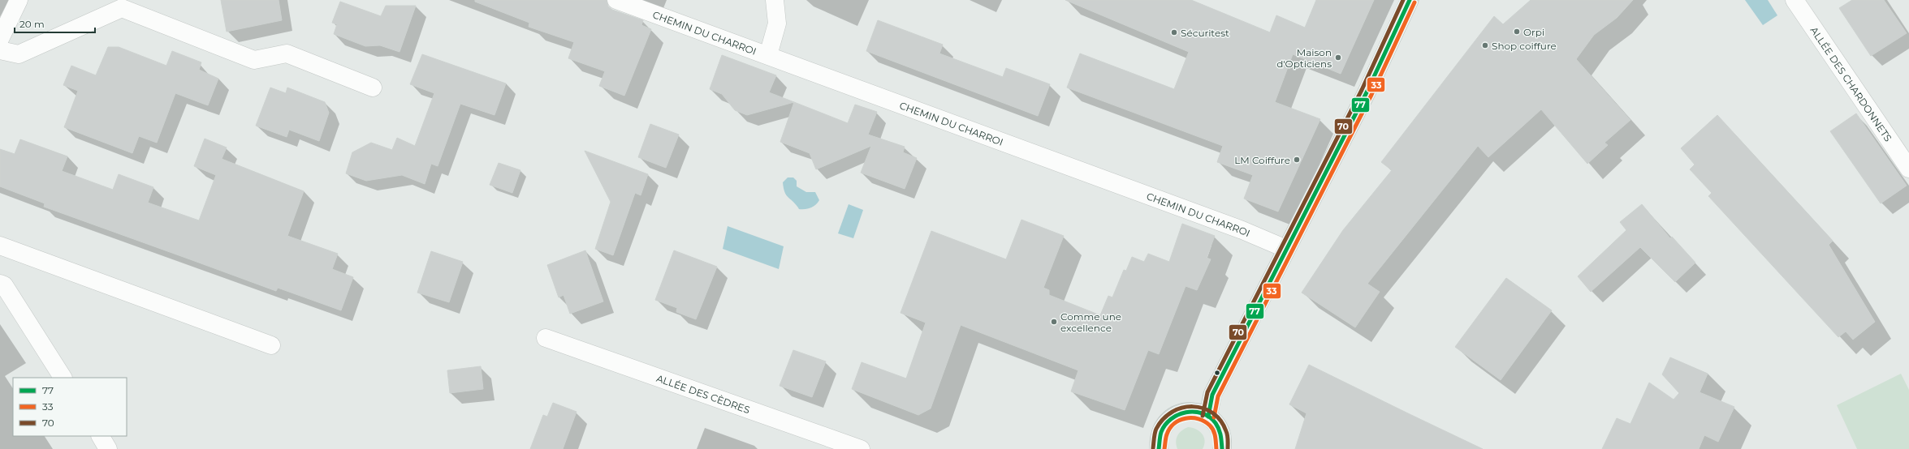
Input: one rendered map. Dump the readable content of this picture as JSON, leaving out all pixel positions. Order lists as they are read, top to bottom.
{
  "streets": {
    "street": ["CHEMIN DU CHARROI", "ALLÉE DES CHARDONNETS", "ALLÉE DES CÈDRES"]
  },
  "places": [
    "Orpi",
    "Sécuritest",
    "Shop coiffure",
    "Maison d'Opticiens",
    "LM Coiffure",
    "Comme une excellence"
  ],
  "lines": ["transit line 77", "transit line 70", "transit line 33"],
  "legend": ["77", "33", "70"],
  "scale_bar": "20 m"
}
